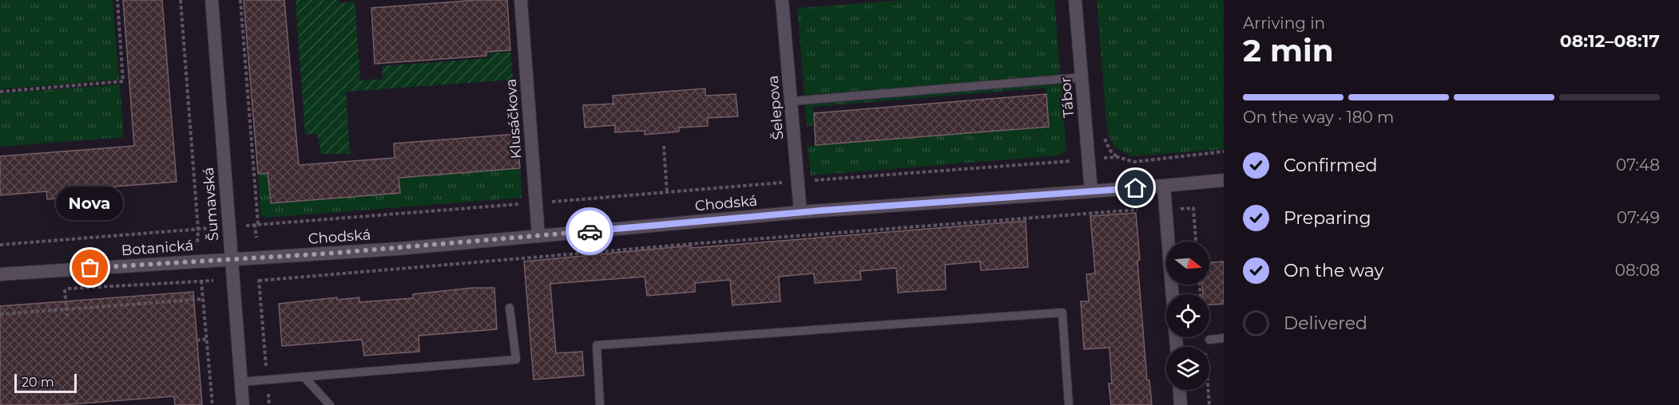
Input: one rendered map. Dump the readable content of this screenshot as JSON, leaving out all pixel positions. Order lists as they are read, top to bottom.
{
  "streets": {
    "street": [
      "Tábor",
      "Šelepova",
      "Klusáčkova",
      "Chodská",
      "Šumavská",
      "Botanická"
    ]
  },
  "crossings": [
    ["Tábor", "Chodská"],
    ["Šelepova", "Chodská"],
    ["Klusáčkova", "Chodská"],
    ["Chodská", "Šumavská"],
    ["Chodská", "Botanická"],
    ["Šumavská", "Botanická"]
  ],
  "places": ["Nova"],
  "scale_bar": "20 m",
  "north": "right",
  "page": {
    "heading": ["2 min", "Arriving in", "08:12–08:17"],
    "bar": "On the way · 180 m",
    "list": [
      ["Confirmed", "07:48"],
      ["Preparing", "07:49"],
      ["On the way", "08:08"],
      "Delivered"
    ],
    "bubble": "Nova",
    "scale": "20 m"
  }
}
